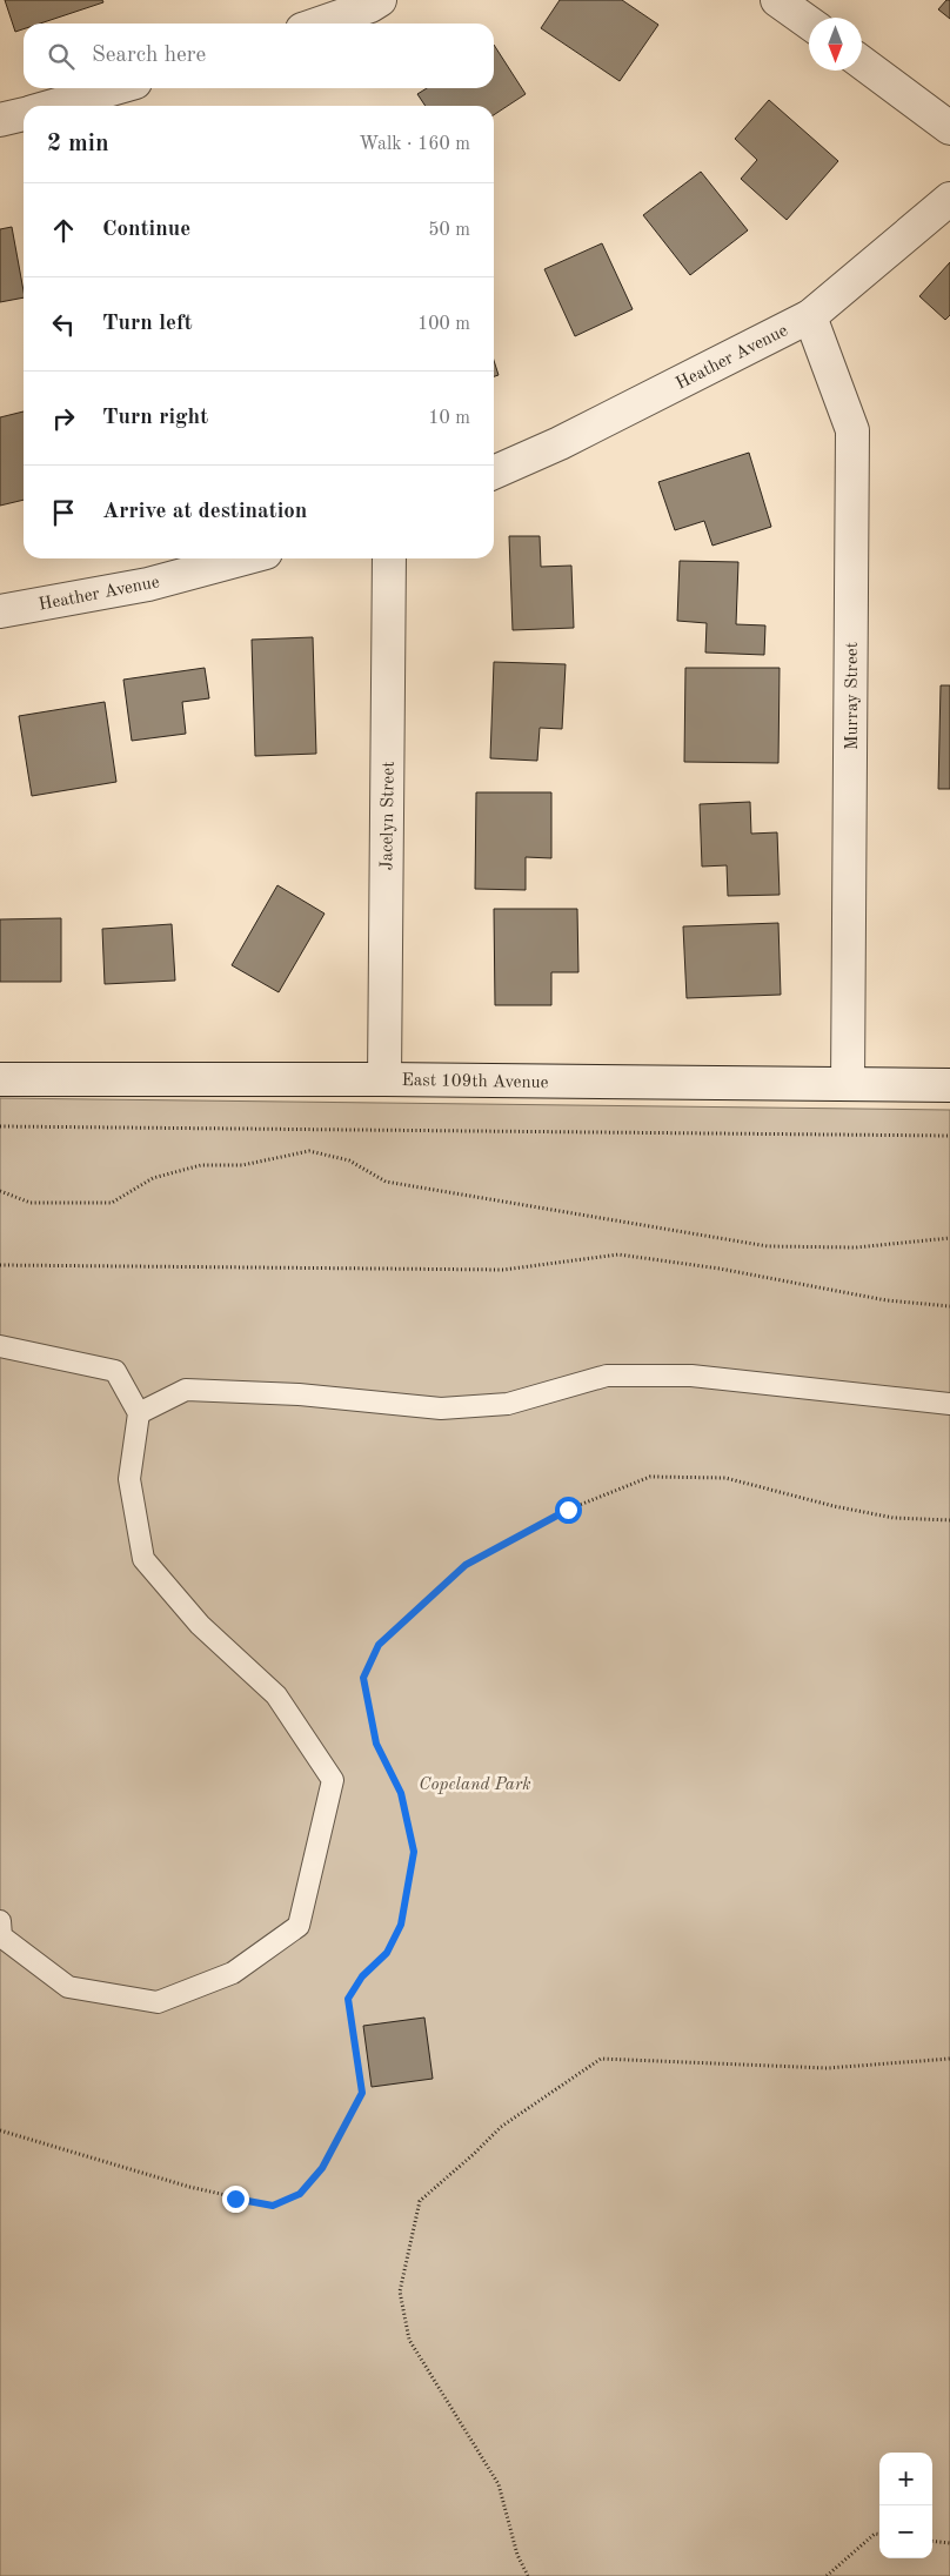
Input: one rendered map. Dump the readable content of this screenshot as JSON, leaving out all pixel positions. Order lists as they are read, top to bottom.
{
  "streets": {
    "street": [
      "Heather Avenue",
      "Murray Street",
      "Jacelyn Street",
      "East 109th Avenue"
    ]
  },
  "crossings": [
    ["Heather Avenue", "Murray Street"],
    ["Murray Street", "East 109th Avenue"],
    ["Jacelyn Street", "East 109th Avenue"]
  ],
  "parks": ["Copeland Park"],
  "north": "bottom",
  "page": {
    "search": "Search here",
    "heading": ["2 min", "Walk · 160 m"],
    "list": [
      ["Continue", "50 m"],
      ["Turn left", "100 m"],
      ["Turn right", "10 m"],
      "Arrive at destination"
    ],
    "map_buttons": ["+", "−"]
  }
}
